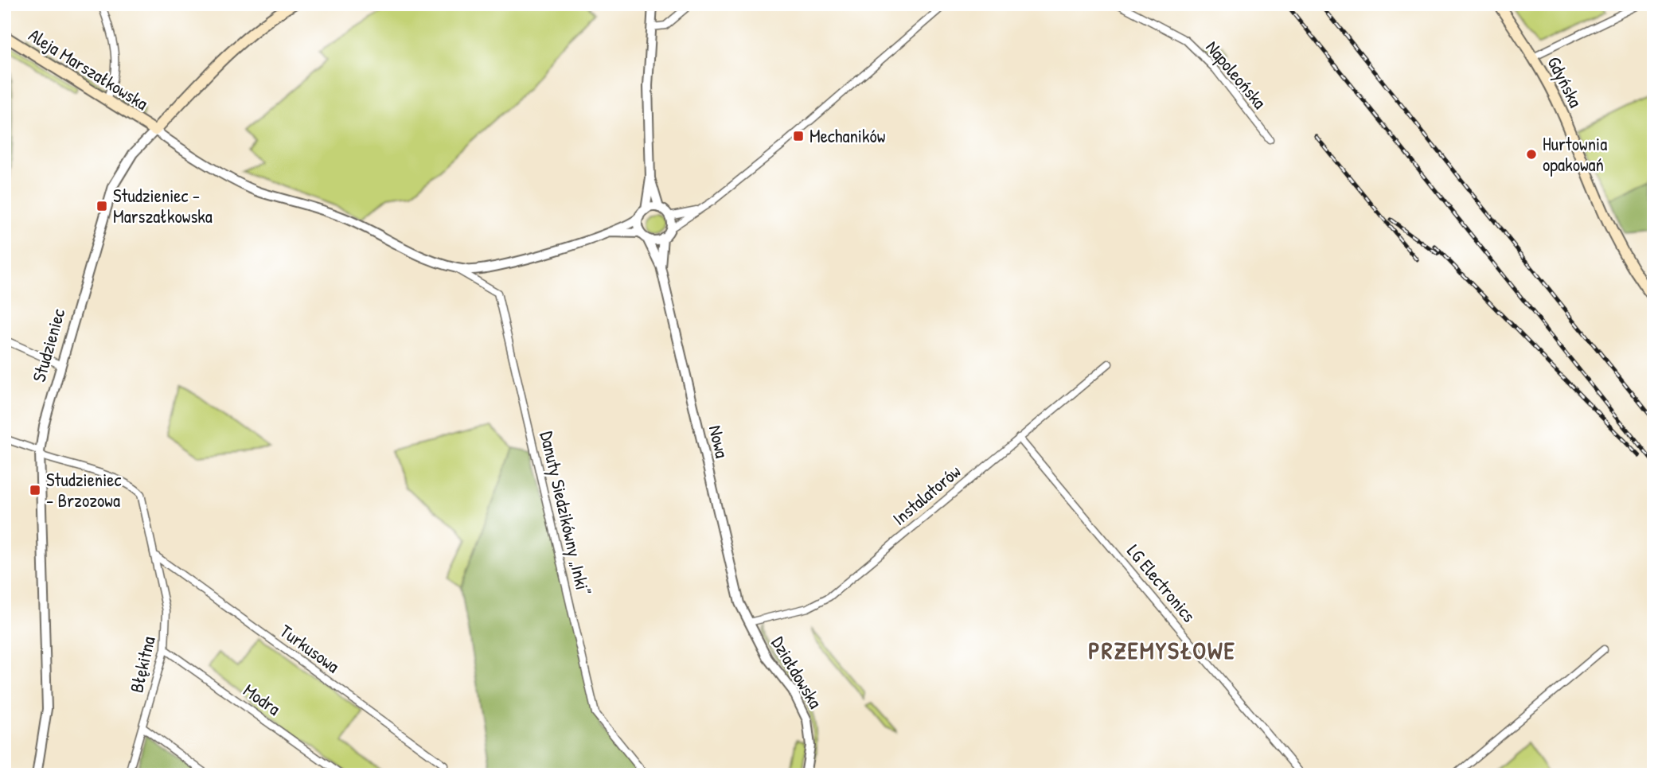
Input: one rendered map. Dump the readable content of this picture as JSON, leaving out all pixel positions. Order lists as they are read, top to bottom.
{
  "streets": {
    "main road": ["Aleja Marszałkowska", "Gdyńska", "Studzieniec"],
    "street": [
      "Napoleońska",
      "Nowa",
      "Instalatorów",
      "Danuty Siedzikówny „Inki”",
      "LG Electronics",
      "Turkusowa",
      "Błękitna",
      "Działdowska",
      "Modra"
    ]
  },
  "crossings": [
    ["Aleja Marszałkowska", "Studzieniec"],
    ["Studzieniec", "Błękitna"],
    ["Nowa", "Instalatorów"],
    ["Nowa", "Działdowska"],
    ["Instalatorów", "LG Electronics"],
    ["Instalatorów", "Działdowska"],
    ["Turkusowa", "Błękitna"],
    ["Błękitna", "Modra"]
  ],
  "districts": ["PRZEMYSŁOWE"],
  "places": {
    "transit": ["Mechaników", "Studzieniec - Marszałkowska", "Studzieniec - Brzozowa"],
    "other": ["Hurtownia opakowań"]
  }
}
